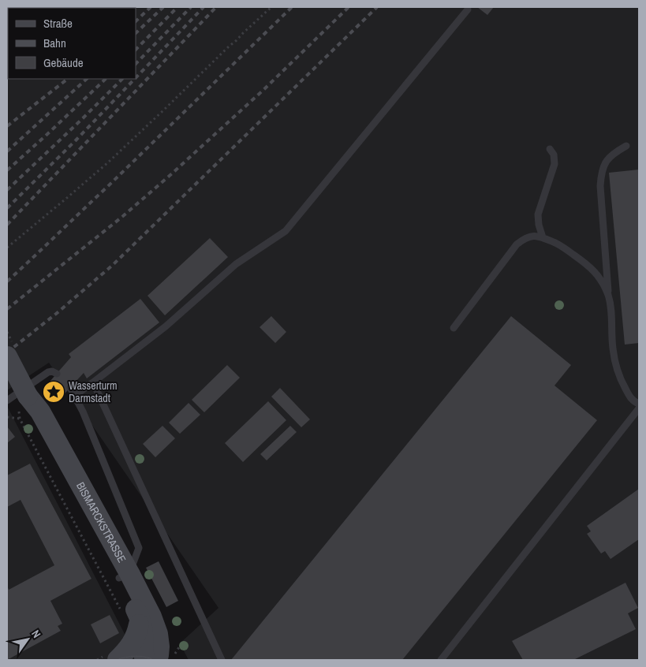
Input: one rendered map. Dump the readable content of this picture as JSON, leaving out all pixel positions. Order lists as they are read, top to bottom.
{
  "streets": {
    "main road": ["BISMARCKSTRASSE"]
  },
  "places": {
    "place": ["Wasserturm Darmstadt"]
  },
  "legend": ["Straße", "Bahn", "Gebäude"],
  "north": "top right"
}
